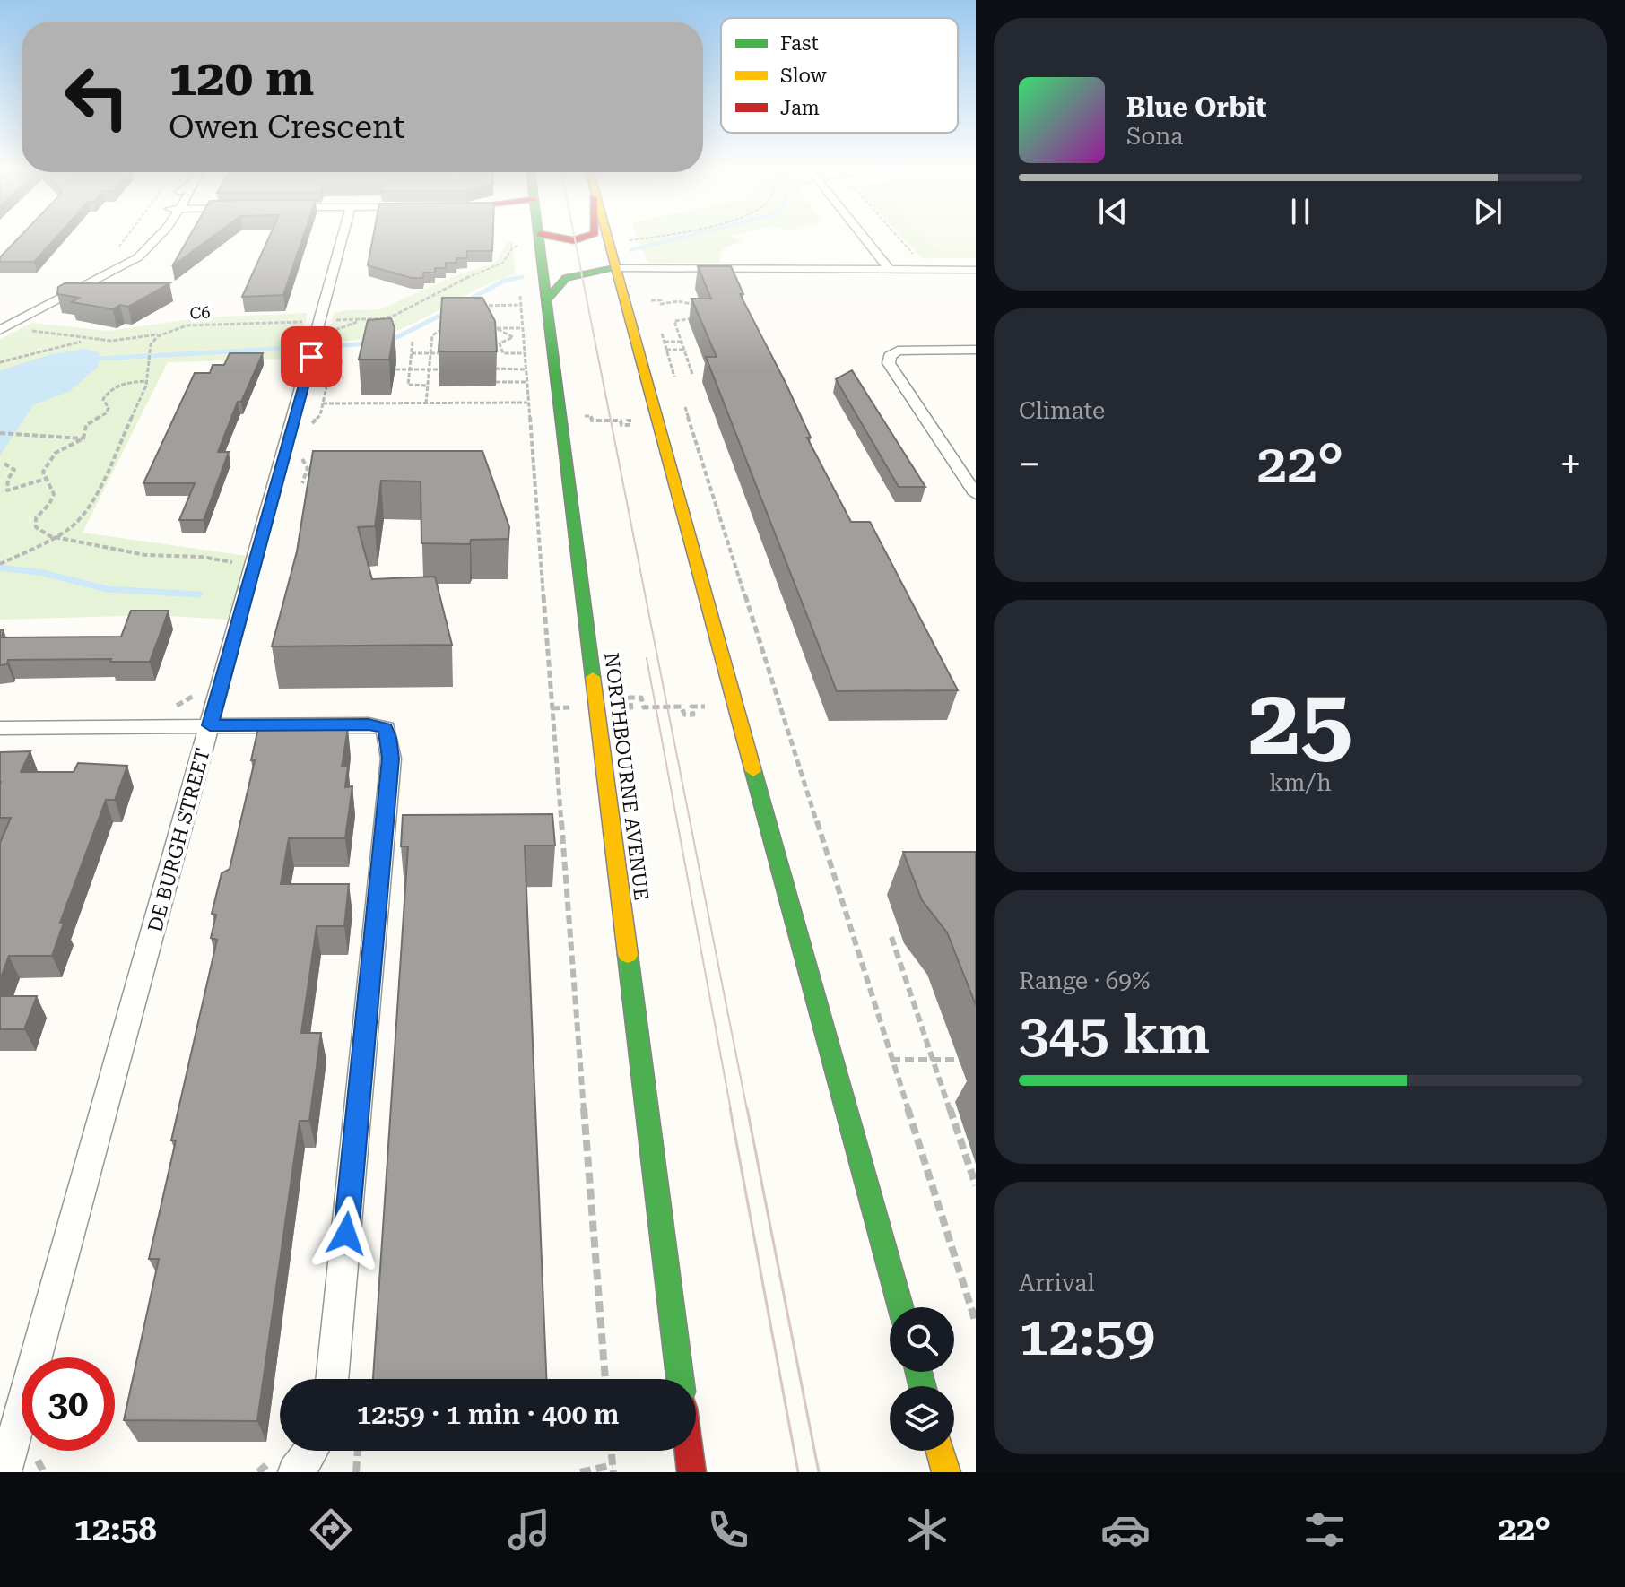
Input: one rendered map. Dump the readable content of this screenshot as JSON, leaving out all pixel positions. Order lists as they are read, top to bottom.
{
  "streets": {
    "highway": ["NORTHBOURNE AVENUE"],
    "street": ["DE BURGH STREET"],
    "path": ["C6"]
  },
  "crossings": [
    ["C6", "DE BURGH STREET"]
  ],
  "legend": ["Fast", "Slow", "Jam"],
  "page": {
    "turn": ["120 m", "Owen Crescent"],
    "song": ["Blue Orbit", "Sona"],
    "tile": [
      "Climate",
      ["25", "km/h"],
      ["Range · 69%", "345 km"],
      ["Arrival", "12:59"]
    ],
    "heat": ["−", "22°", "+"],
    "limit": "30",
    "trip": "12:59 · 1 min · 400 m",
    "tabs": ["12:58", "22°"]
  }
}
